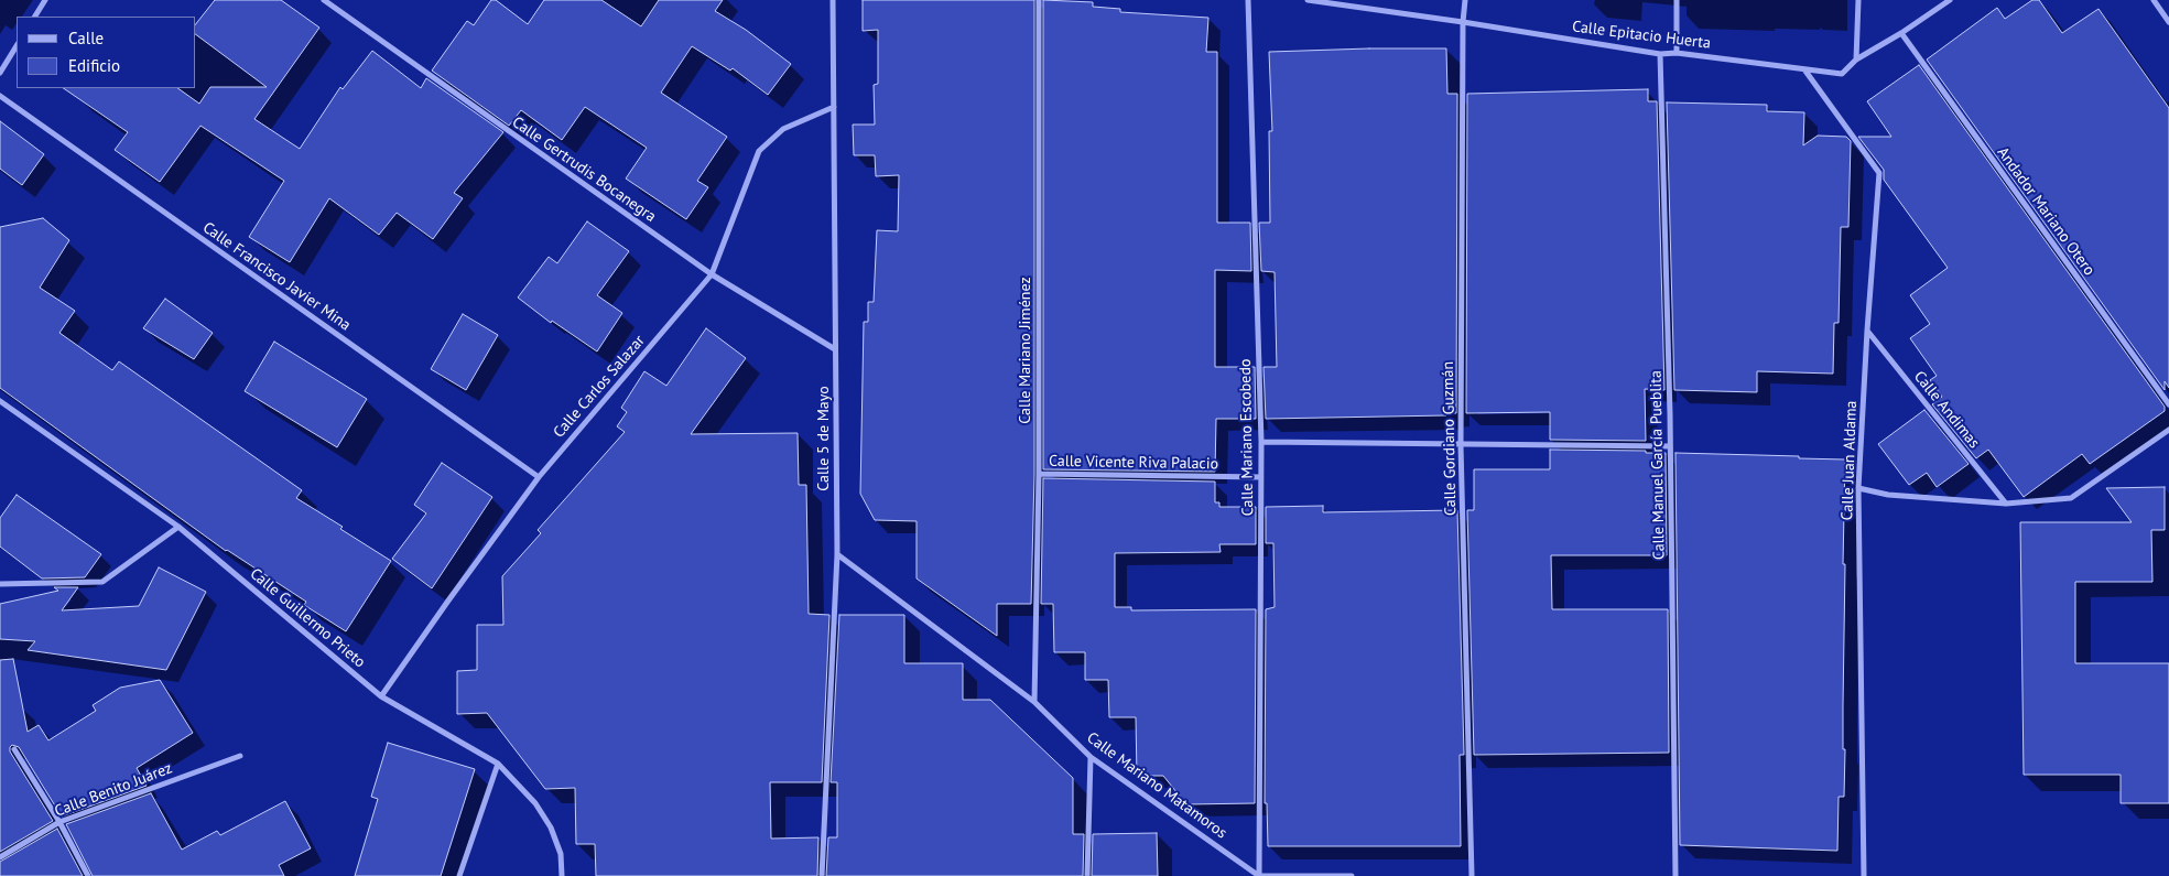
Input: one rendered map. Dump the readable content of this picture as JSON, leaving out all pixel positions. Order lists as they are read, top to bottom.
{
  "streets": {
    "street": [
      "Calle Epitacio Huerta",
      "Calle Gertrudis Bocanegra",
      "Andador Mariano Otero",
      "Calle Francisco Javier Mina",
      "Calle Mariano Jiménez",
      "Calle Carlos Salazar",
      "Calle Andimas",
      "Calle Mariano Escobedo",
      "Calle 5 de Mayo",
      "Calle Gordiano Guzmán",
      "Calle Juan Aldama",
      "Calle Vicente Riva Palacio",
      "Calle Manuel García Pueblita",
      "Calle Guillermo Prieto",
      "Calle Mariano Matamoros",
      "Calle Benito Juárez"
    ]
  },
  "crossings": [
    ["Calle Epitacio Huerta", "Andador Mariano Otero"],
    ["Calle Epitacio Huerta", "Calle Gordiano Guzmán"],
    ["Calle Epitacio Huerta", "Calle Juan Aldama"],
    ["Calle Epitacio Huerta", "Calle Manuel García Pueblita"],
    ["Calle Gertrudis Bocanegra", "Calle Carlos Salazar"],
    ["Calle Gertrudis Bocanegra", "Calle 5 de Mayo"],
    ["Calle Francisco Javier Mina", "Calle Carlos Salazar"],
    ["Calle Mariano Jiménez", "Calle Vicente Riva Palacio"],
    ["Calle Mariano Jiménez", "Calle Mariano Matamoros"],
    ["Calle Carlos Salazar", "Calle 5 de Mayo"],
    ["Calle Carlos Salazar", "Calle Guillermo Prieto"],
    ["Calle Andimas", "Calle Juan Aldama"],
    ["Calle Mariano Escobedo", "Calle Vicente Riva Palacio"],
    ["Calle Mariano Escobedo", "Calle Mariano Matamoros"],
    ["Calle 5 de Mayo", "Calle Mariano Matamoros"]
  ],
  "legend": ["Calle", "Edificio"]
}
